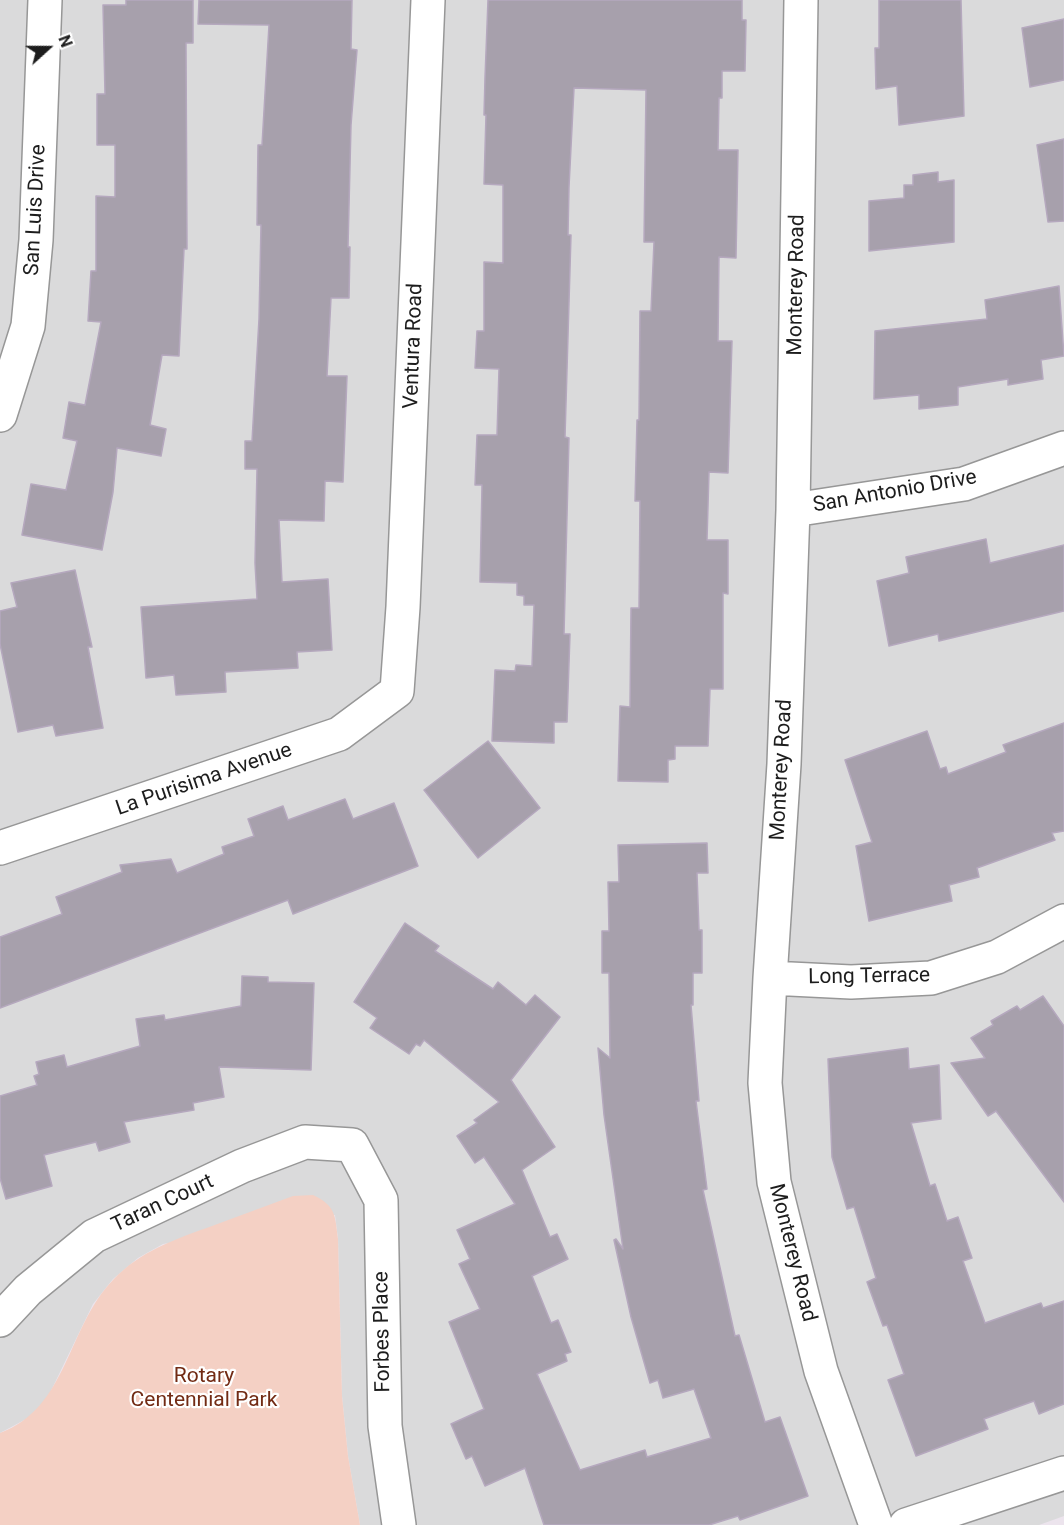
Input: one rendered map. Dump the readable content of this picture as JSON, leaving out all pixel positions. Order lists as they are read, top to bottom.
{
  "streets": {
    "street": [
      "San Luis Drive",
      "Monterey Road",
      "Ventura Road",
      "San Antonio Drive",
      "La Purisima Avenue",
      "Long Terrace",
      "Taran Court",
      "Forbes Place"
    ]
  },
  "crossings": [
    ["Monterey Road", "San Antonio Drive"],
    ["Monterey Road", "Long Terrace"],
    ["Ventura Road", "La Purisima Avenue"],
    ["Taran Court", "Forbes Place"]
  ],
  "parks": ["Rotary Centennial Park"],
  "north": "right"
}
